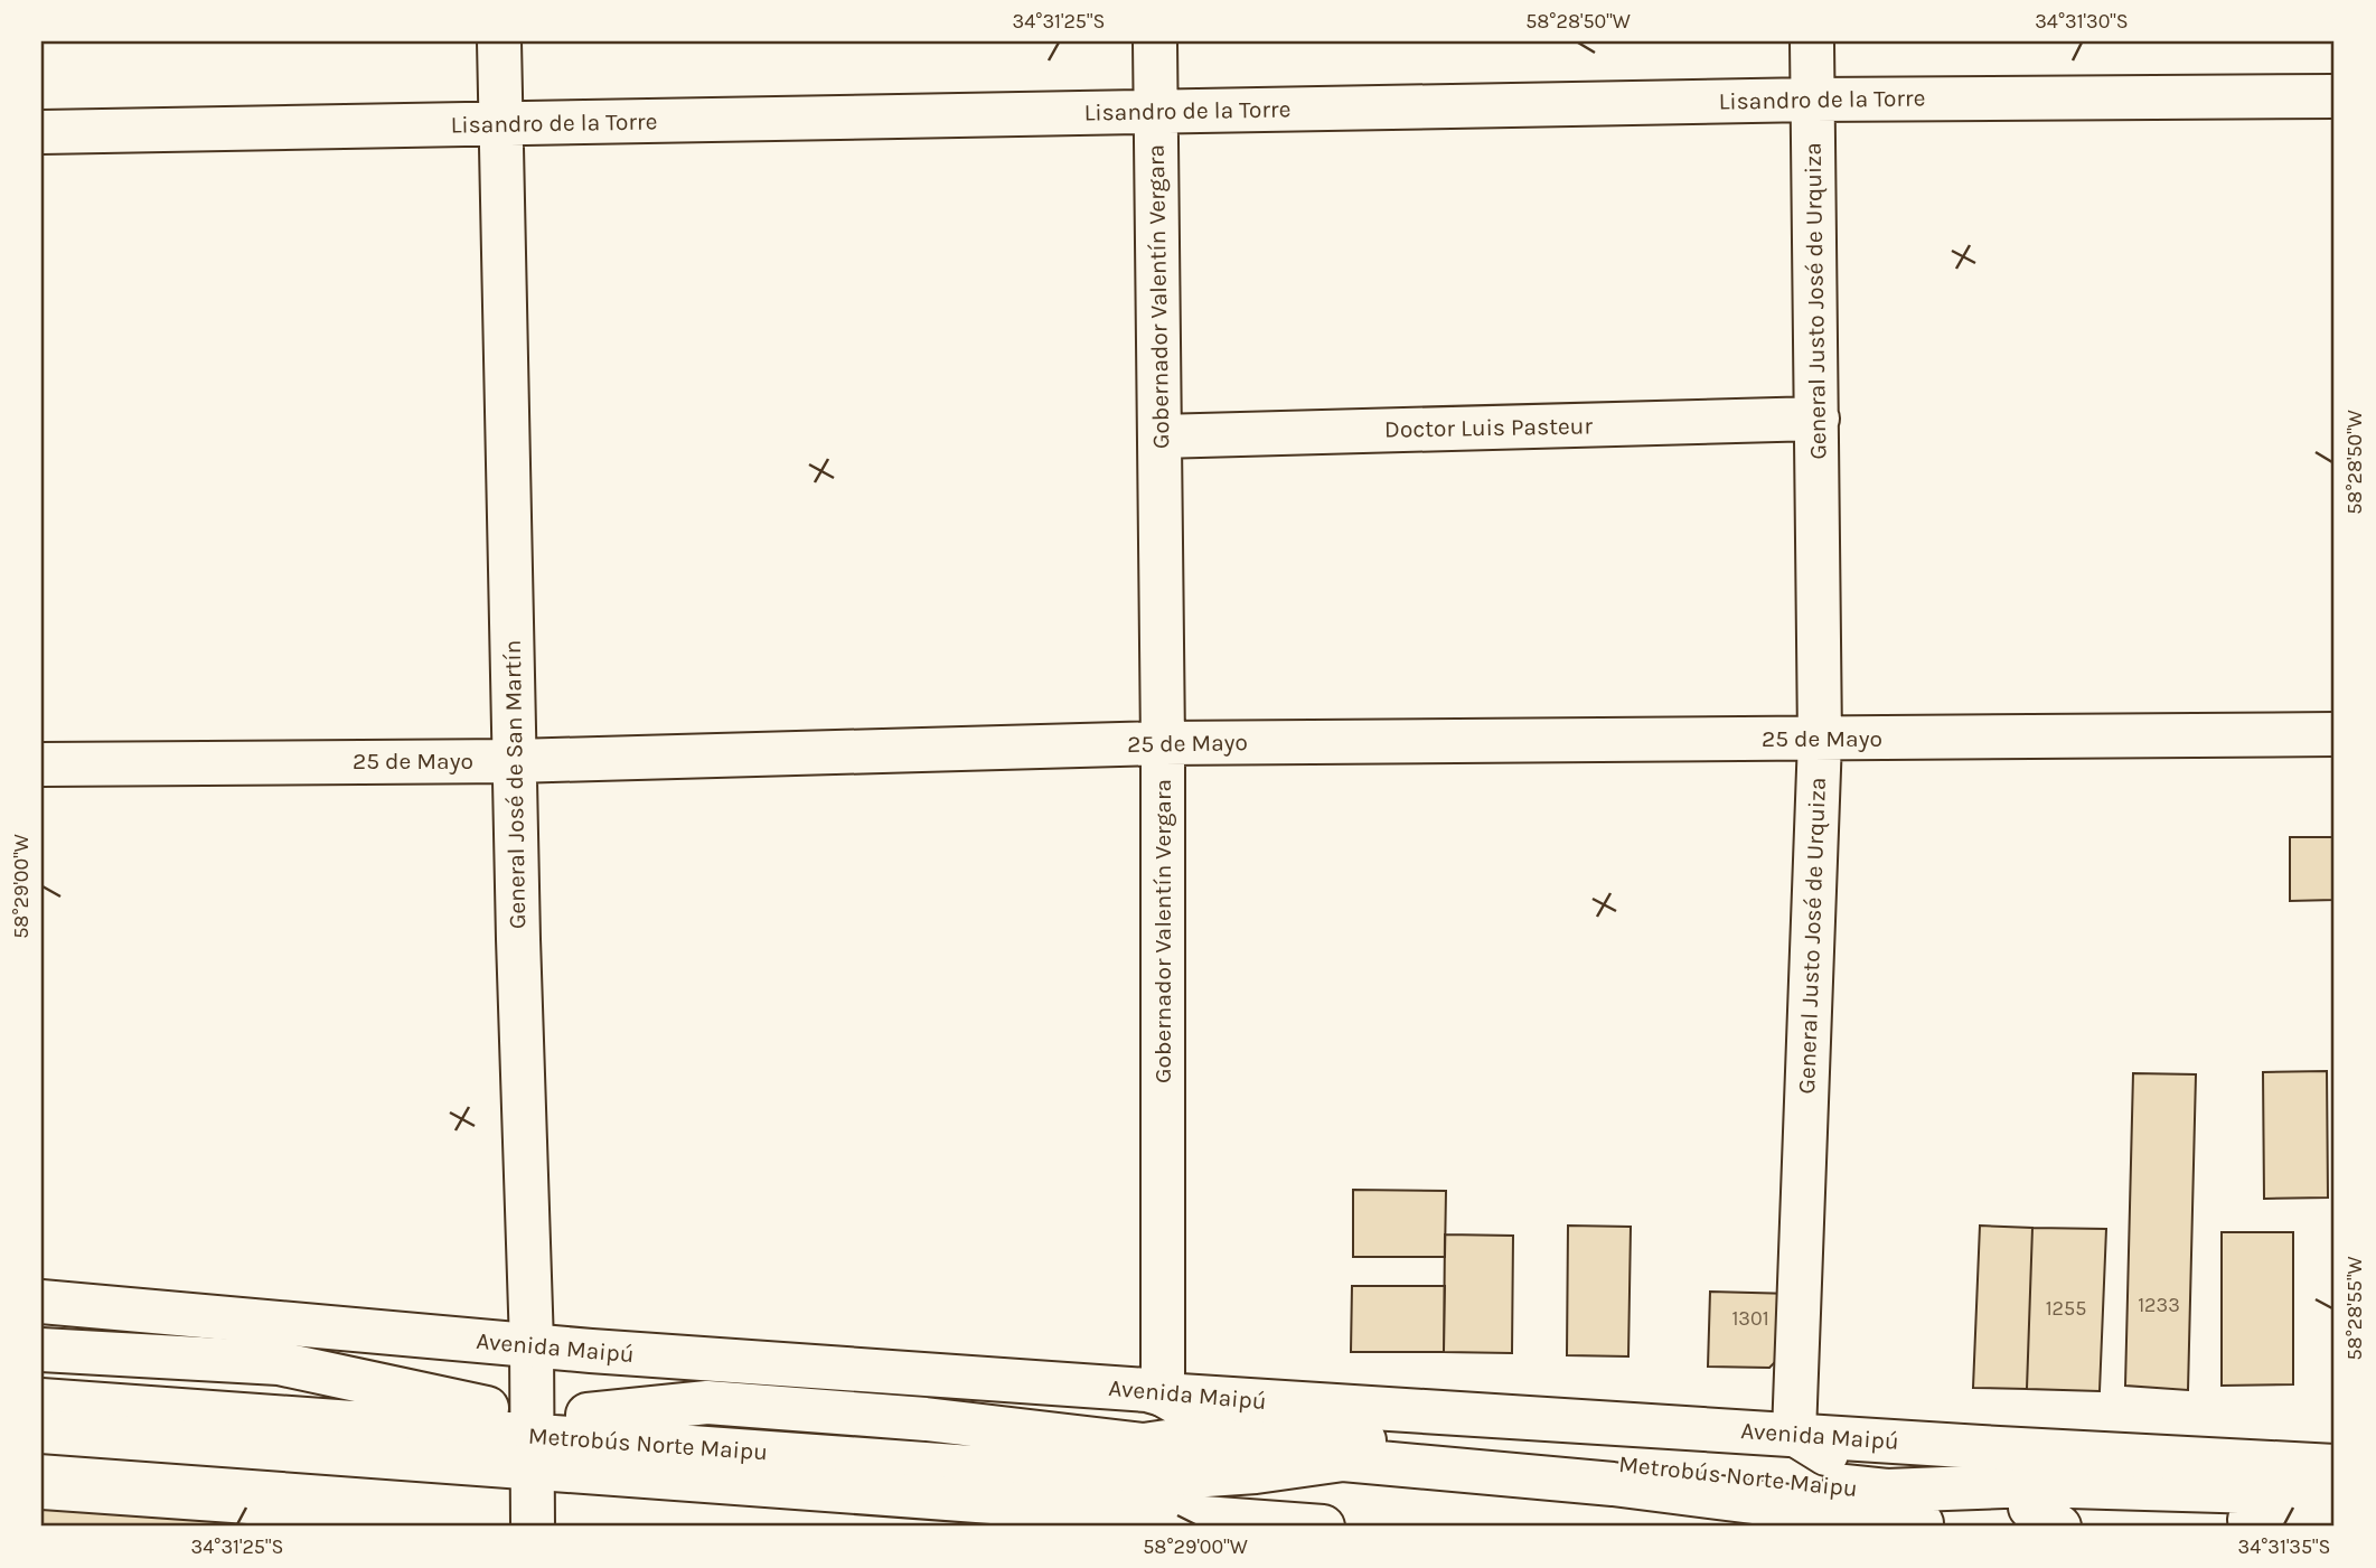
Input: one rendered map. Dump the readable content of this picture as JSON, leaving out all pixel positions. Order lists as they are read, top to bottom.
{
  "streets": {
    "street": [
      "Lisandro de la Torre",
      "Gobernador Valentín Vergara",
      "General Justo José de Urquiza",
      "Doctor Luis Pasteur",
      "25 de Mayo",
      "General José de San Martín",
      "Avenida Maipú",
      "Metrobús Norte Maipu"
    ]
  },
  "crossings": [
    ["Lisandro de la Torre", "Gobernador Valentín Vergara"],
    ["Lisandro de la Torre", "General Justo José de Urquiza"],
    ["Lisandro de la Torre", "General José de San Martín"],
    ["Gobernador Valentín Vergara", "Doctor Luis Pasteur"],
    ["Gobernador Valentín Vergara", "25 de Mayo"],
    ["Gobernador Valentín Vergara", "Avenida Maipú"],
    ["General Justo José de Urquiza", "Doctor Luis Pasteur"],
    ["General Justo José de Urquiza", "25 de Mayo"],
    ["General Justo José de Urquiza", "Avenida Maipú"],
    ["25 de Mayo", "General José de San Martín"],
    ["General José de San Martín", "Avenida Maipú"],
    ["General José de San Martín", "Metrobús Norte Maipu"]
  ],
  "house_numbers": ["1233", "1255", "1301"],
  "coordinates": [
    "34°31'25\"S",
    "58°28'50\"W",
    "34°31'30\"S",
    "58°29'00\"W",
    "58°28'55\"W",
    "34°31'35\"S"
  ]
}
